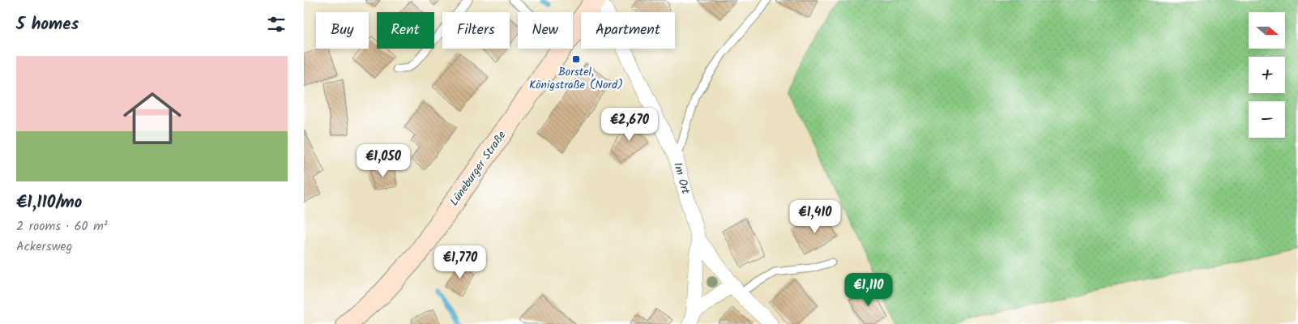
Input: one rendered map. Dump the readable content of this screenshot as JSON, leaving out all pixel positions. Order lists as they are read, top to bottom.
{
  "streets": {
    "main road": ["Lüneburger Straße"],
    "street": ["Im Ort"]
  },
  "crossings": [
    ["Lüneburger Straße", "Im Ort"]
  ],
  "places": {
    "transit": ["Borstel, Königstraße (Nord)"]
  },
  "north": "right",
  "page": {
    "heading": "5 homes",
    "map_buttons": ["+", "−"],
    "chip": [
      "Buy",
      "Rent",
      "Filters",
      "New",
      "Apartment"
    ],
    "list": [
      {
        "name": "€1,110/mo",
        "note": "2 rooms · 60 m² · Ackersweg"
      }
    ],
    "price": [
      "€2,670",
      "€1,050",
      "€1,410",
      "€1,770",
      "€1,110"
    ]
  }
}
